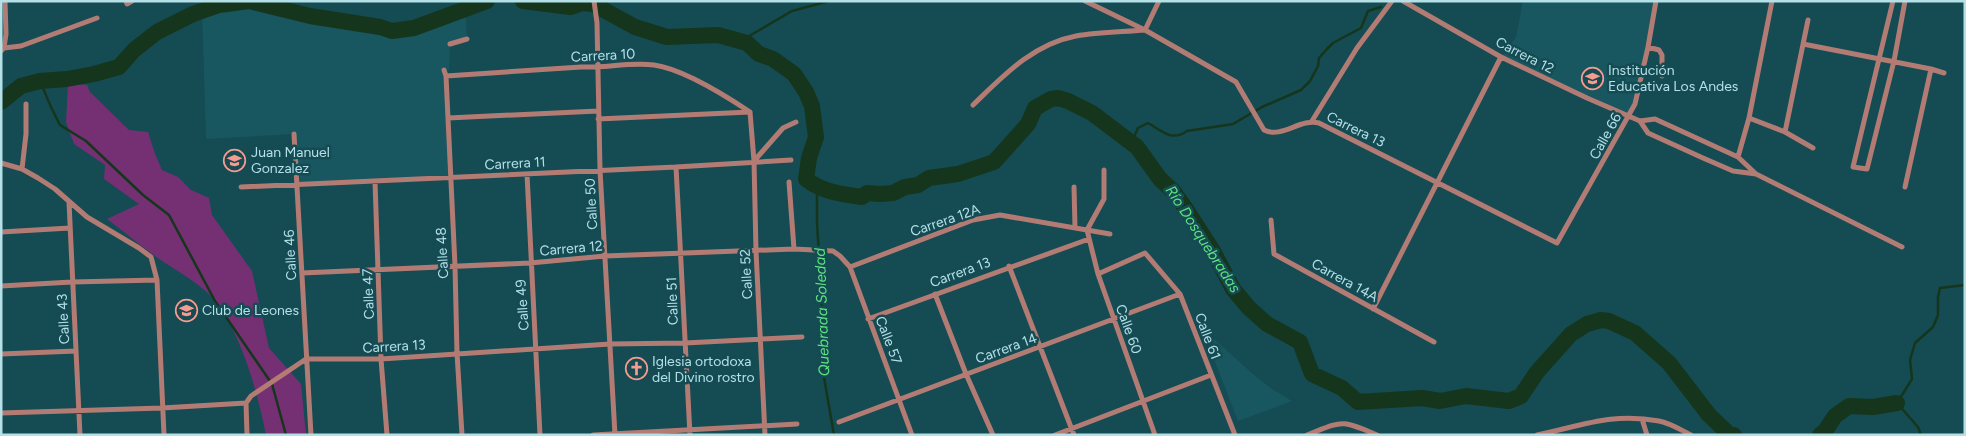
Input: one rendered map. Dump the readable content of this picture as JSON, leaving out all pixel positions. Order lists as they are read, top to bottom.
{
  "streets": {
    "street": [
      "Carrera 10",
      "Carrera 12",
      "Carrera 13",
      "Calle 66",
      "Carrera 11",
      "Calle 50",
      "Carrera 12A",
      "Calle 48",
      "Calle 46",
      "Calle 52",
      "Carrera 14A",
      "Calle 47",
      "Calle 51",
      "Calle 49",
      "Calle 43",
      "Calle 60",
      "Calle 61",
      "Calle 57",
      "Carrera 14"
    ]
  },
  "crossings": [
    ["Carrera 10", "Calle 50"],
    ["Carrera 10", "Calle 48"],
    ["Carrera 10", "Calle 52"],
    ["Carrera 12", "Calle 66"],
    ["Carrera 12", "Calle 50"],
    ["Carrera 12", "Calle 48"],
    ["Carrera 12", "Calle 46"],
    ["Carrera 12", "Calle 52"],
    ["Carrera 12", "Calle 47"],
    ["Carrera 12", "Calle 51"],
    ["Carrera 12", "Calle 49"],
    ["Carrera 12", "Calle 57"],
    ["Carrera 13", "Calle 66"],
    ["Carrera 13", "Calle 50"],
    ["Carrera 13", "Calle 48"],
    ["Carrera 13", "Calle 46"],
    ["Carrera 13", "Calle 52"],
    ["Carrera 13", "Calle 47"],
    ["Carrera 13", "Calle 51"],
    ["Carrera 13", "Calle 49"],
    ["Carrera 13", "Calle 60"],
    ["Carrera 13", "Calle 57"],
    ["Carrera 11", "Calle 50"],
    ["Carrera 11", "Calle 48"],
    ["Carrera 11", "Calle 46"],
    ["Carrera 11", "Calle 52"],
    ["Carrera 11", "Calle 47"],
    ["Carrera 11", "Calle 51"],
    ["Carrera 11", "Calle 49"],
    ["Carrera 12A", "Calle 60"],
    ["Carrera 12A", "Calle 57"],
    ["Calle 60", "Calle 61"],
    ["Calle 60", "Carrera 14"],
    ["Calle 61", "Carrera 14"],
    ["Calle 57", "Carrera 14"]
  ],
  "water": ["Río Dosquebradas", "Quebrada Soledad"],
  "places": {
    "school or university": ["Institución Educativa Los Andes", "Juan Manuel Gonzalez", "Club de Leones"],
    "church": ["Iglesia ortodoxa del Divino rostro"]
  }
}
